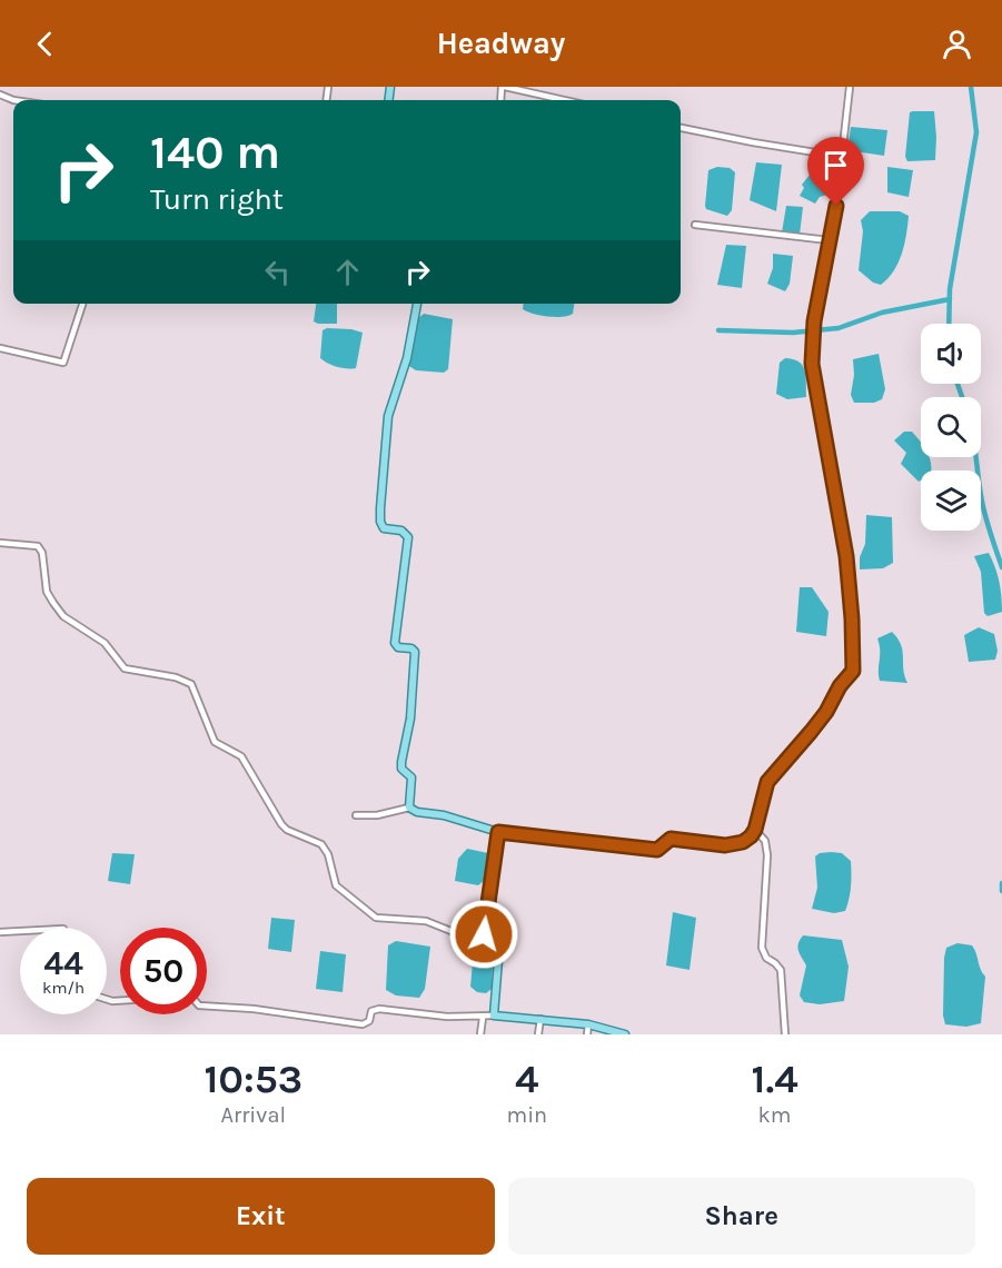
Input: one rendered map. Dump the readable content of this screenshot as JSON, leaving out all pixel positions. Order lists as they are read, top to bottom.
{
  "page": {
    "header": "Headway",
    "turn": ["140 m", "Turn right"],
    "speed": "44 km/h",
    "limit": "50",
    "eta": [
      "10:53",
      "Arrival",
      "4",
      "min",
      "1.4",
      "km"
    ],
    "buttons": ["Exit", "Share"]
  }
}
